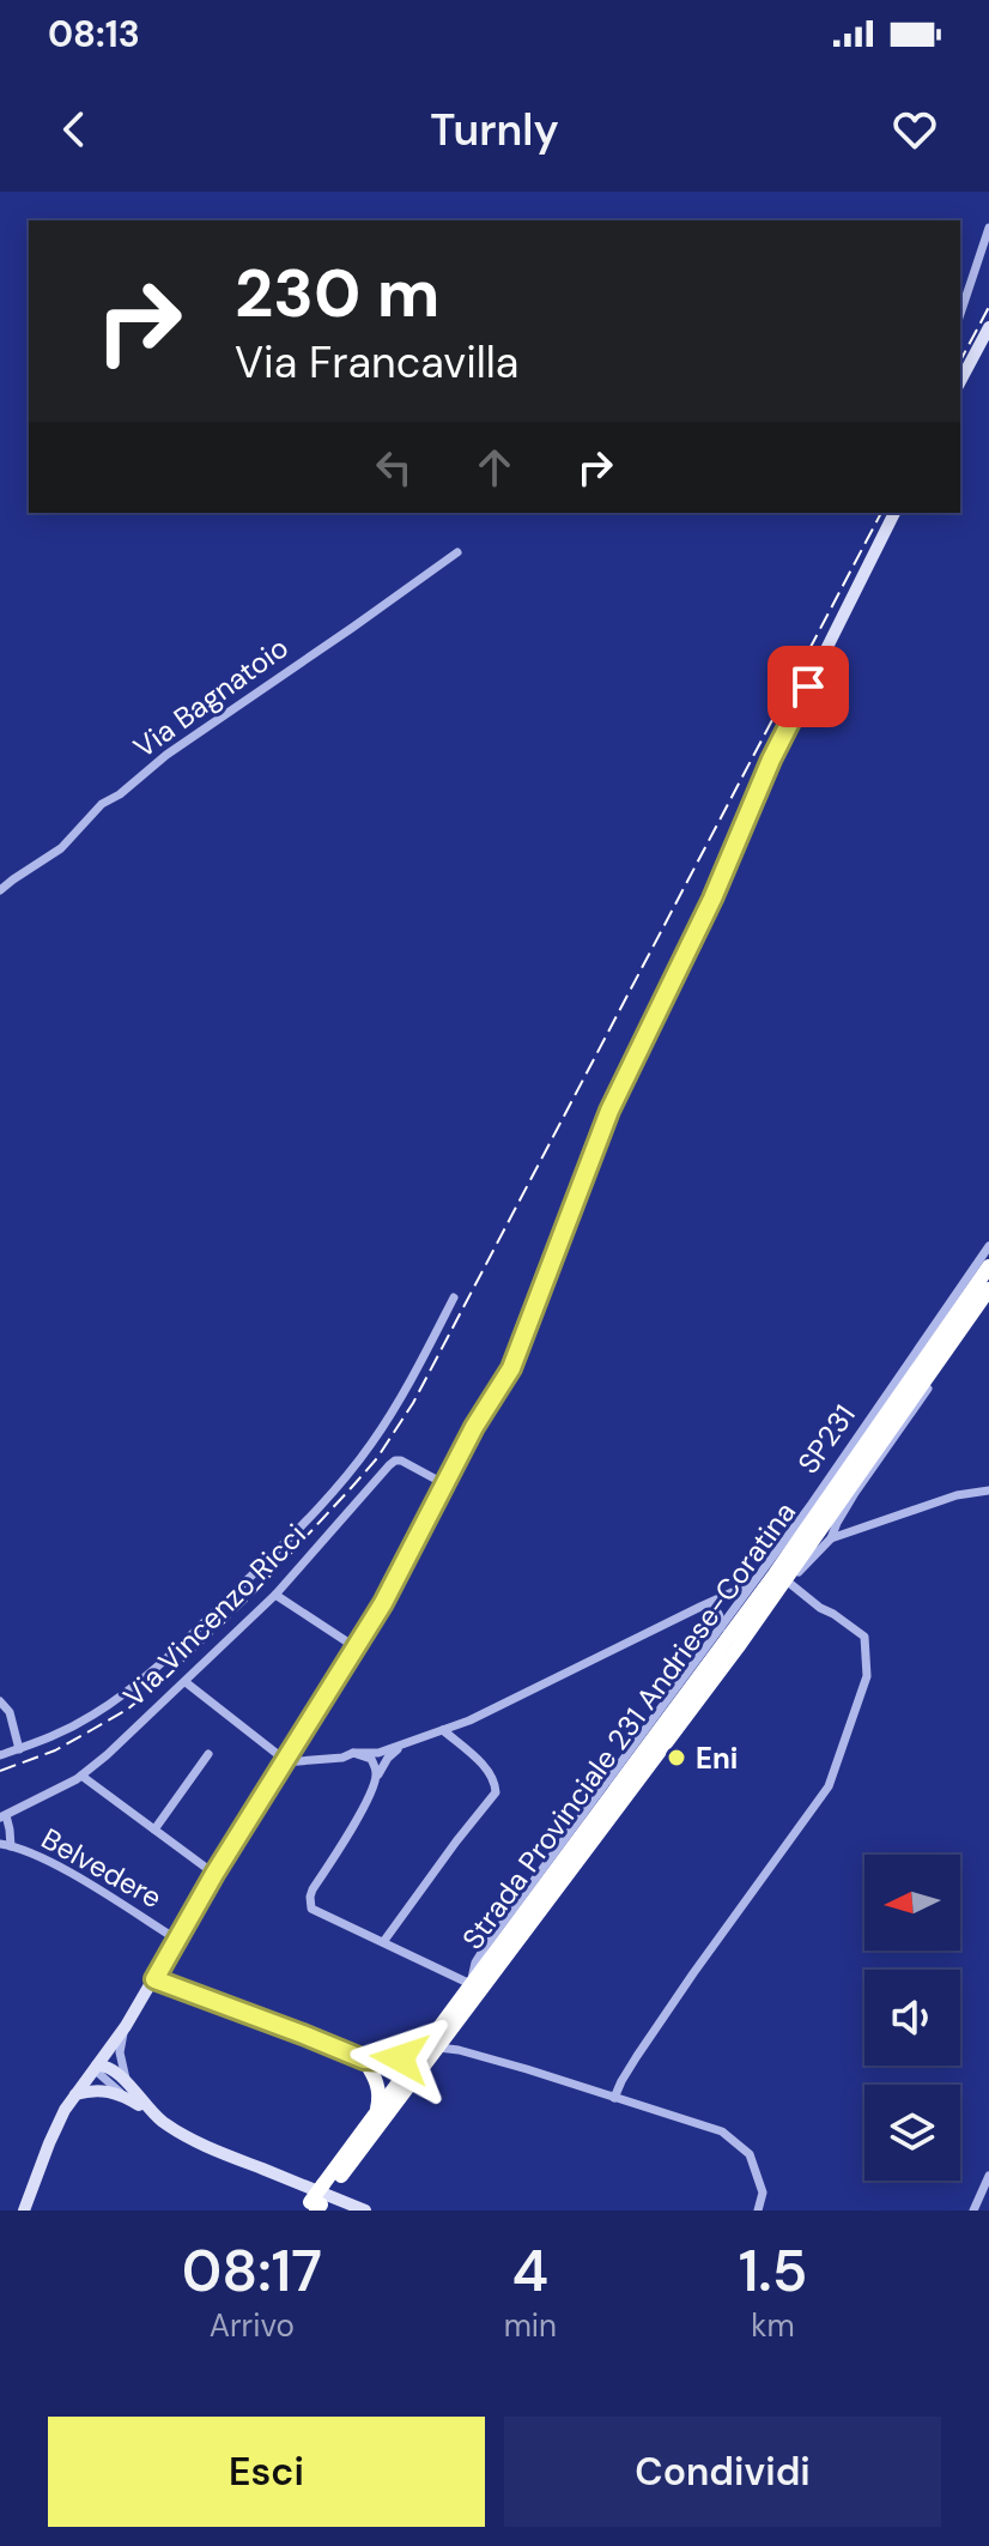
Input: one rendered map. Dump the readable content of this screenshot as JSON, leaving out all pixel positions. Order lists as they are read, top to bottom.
{
  "streets": {
    "highway": ["SP231", "Strada Provinciale 231 Andriese-Coratina"],
    "street": ["Via Bagnatoio", "Via Vincenzo Ricci", "Belvedere"]
  },
  "crossings": [
    ["SP231", "Strada Provinciale 231 Andriese-Coratina"]
  ],
  "places": ["Eni"],
  "north": "left",
  "page": {
    "status": "08:13",
    "header": "Turnly",
    "turn": ["230 m", "Via Francavilla"],
    "eta": [
      "08:17",
      "Arrivo",
      "4",
      "min",
      "1.5",
      "km"
    ],
    "buttons": ["Esci", "Condividi"]
  }
}
